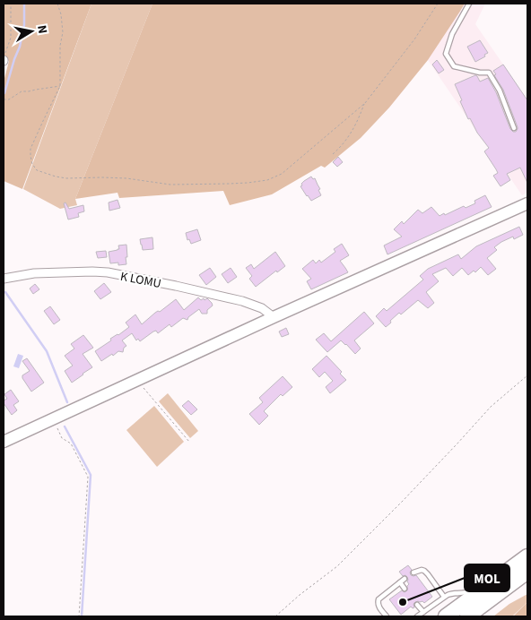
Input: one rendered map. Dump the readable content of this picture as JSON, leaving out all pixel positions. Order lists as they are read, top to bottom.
{
  "streets": {
    "street": ["K LOMU"]
  },
  "places": ["MOL"],
  "north": "right"
}
